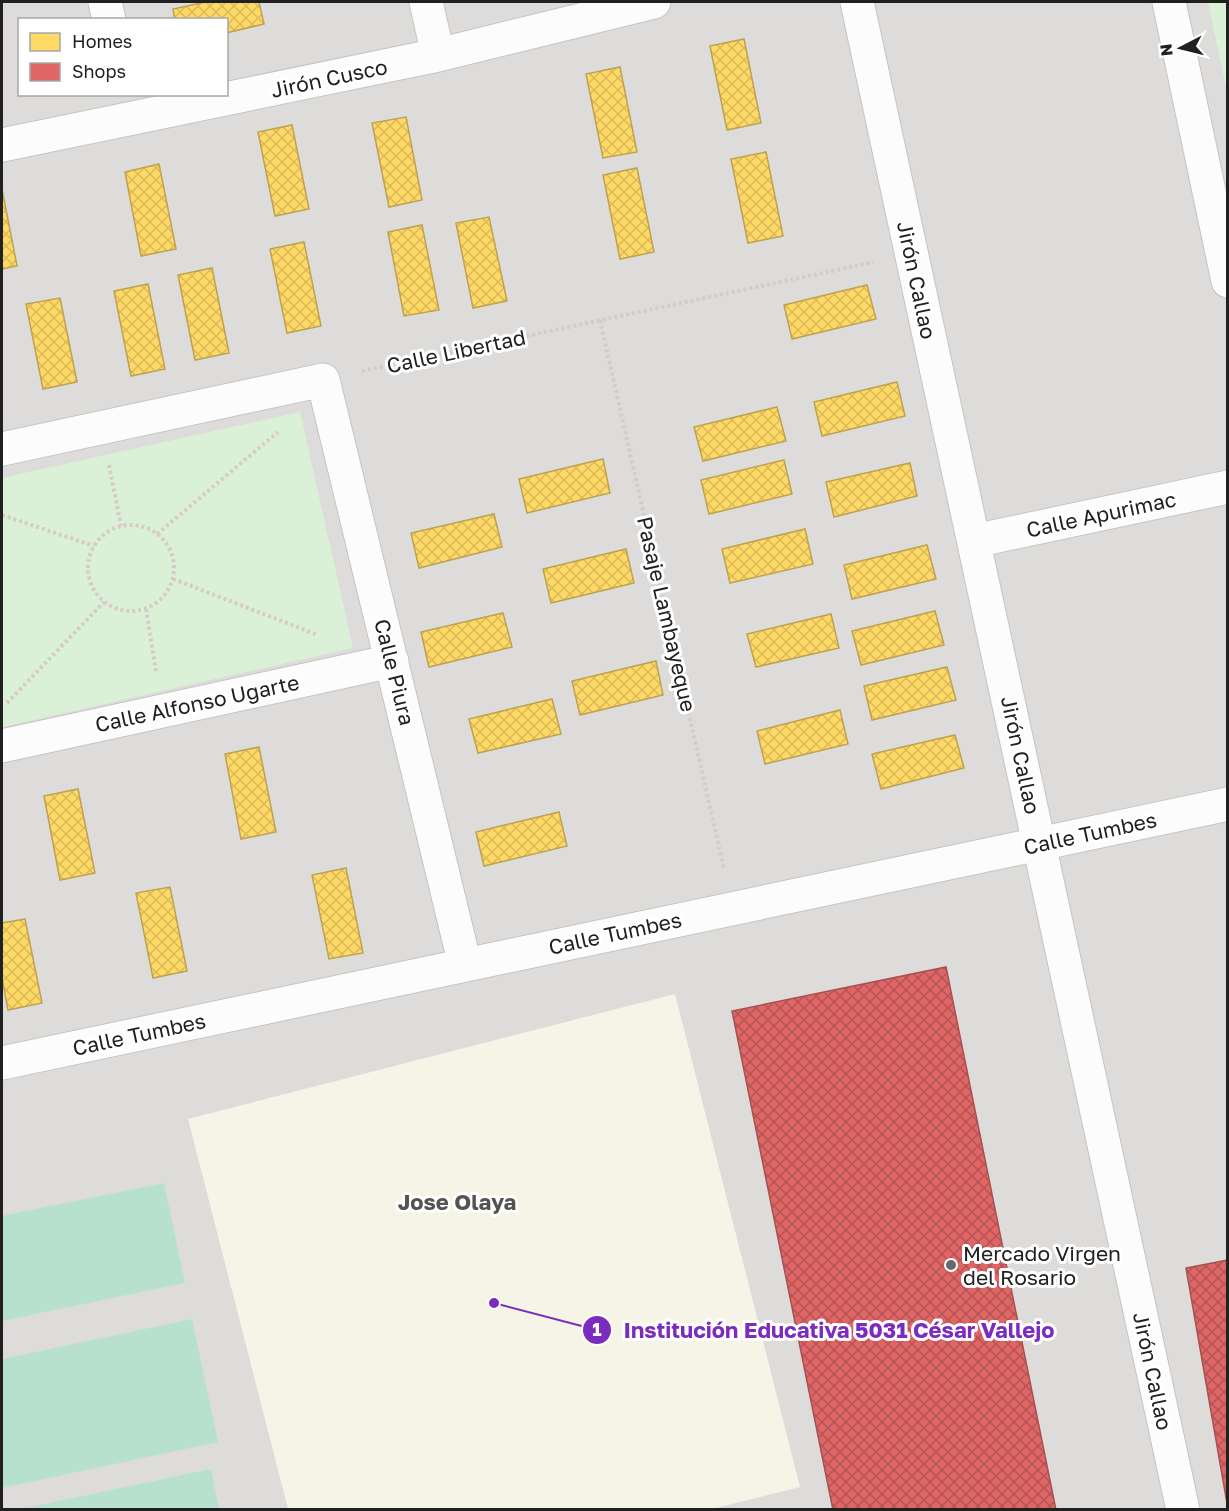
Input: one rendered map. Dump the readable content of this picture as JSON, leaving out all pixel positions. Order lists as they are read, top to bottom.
{
  "streets": {
    "street": [
      "Jirón Cusco",
      "Jirón Callao",
      "Calle Apurimac",
      "Calle Piura",
      "Calle Alfonso Ugarte",
      "Calle Tumbes"
    ],
    "path": ["Calle Libertad", "Pasaje Lambayeque"]
  },
  "crossings": [
    ["Jirón Callao", "Calle Libertad"],
    ["Jirón Callao", "Calle Apurimac"],
    ["Jirón Callao", "Calle Tumbes"],
    ["Calle Libertad", "Pasaje Lambayeque"],
    ["Calle Libertad", "Calle Piura"],
    ["Pasaje Lambayeque", "Calle Tumbes"],
    ["Calle Piura", "Calle Alfonso Ugarte"],
    ["Calle Piura", "Calle Tumbes"]
  ],
  "districts": ["Jose Olaya"],
  "places": ["Mercado Virgen del Rosario", "Institución Educativa 5031 César Vallejo"],
  "legend": ["Homes", "Shops"],
  "north": "left"
}
